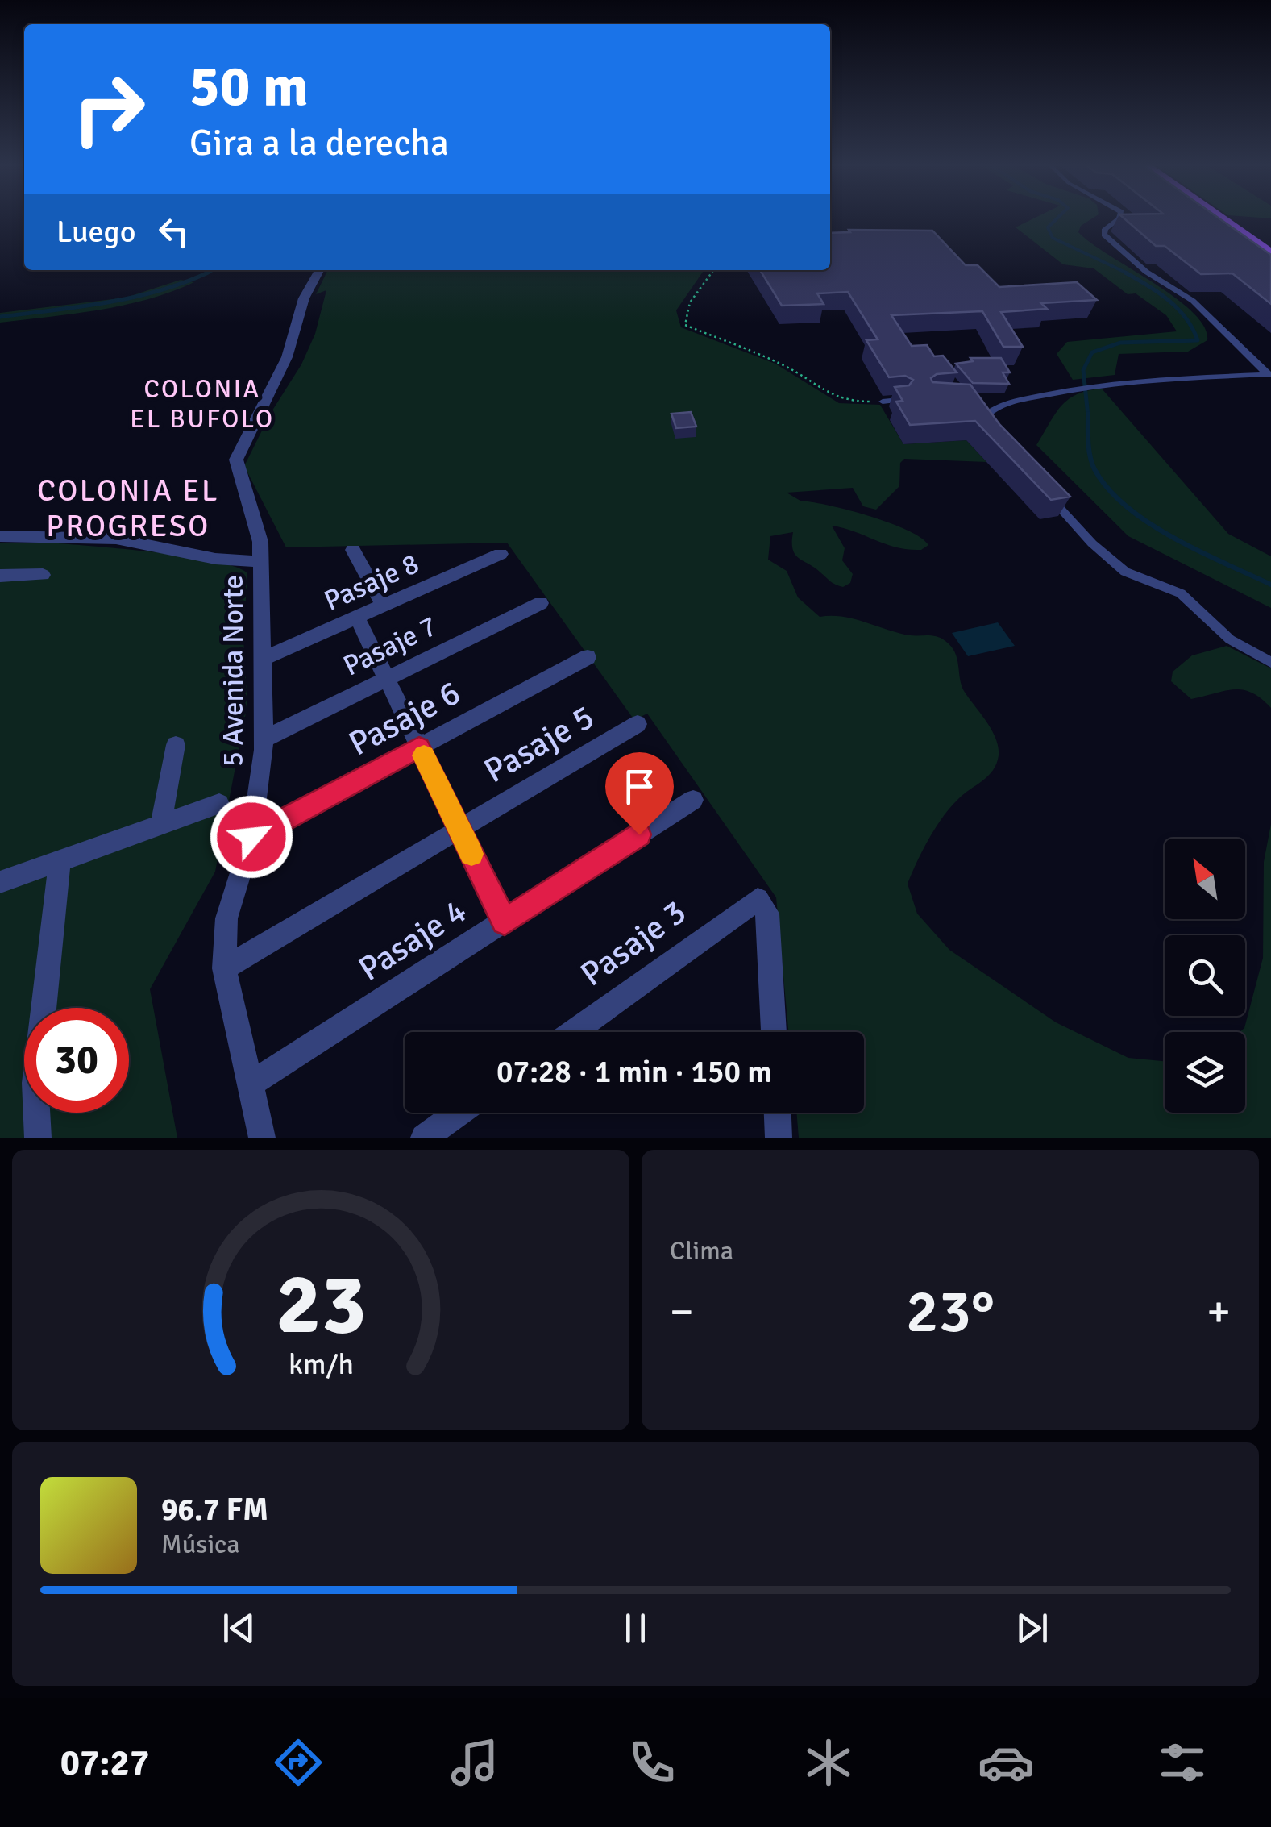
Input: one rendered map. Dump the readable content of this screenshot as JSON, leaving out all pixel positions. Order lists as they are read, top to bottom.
{
  "streets": {
    "street": [
      "Pasaje 8",
      "Pasaje 7",
      "5 Avenida Norte",
      "Pasaje 6",
      "Pasaje 5",
      "Pasaje 4",
      "Pasaje 3"
    ]
  },
  "crossings": [
    ["Pasaje 8", "5 Avenida Norte"],
    ["Pasaje 7", "5 Avenida Norte"],
    ["5 Avenida Norte", "Pasaje 6"],
    ["5 Avenida Norte", "Pasaje 5"],
    ["5 Avenida Norte", "Pasaje 4"]
  ],
  "districts": ["COLONIA EL BUFOLO", "COLONIA EL PROGRESO"],
  "north": "top left",
  "page": {
    "turn": ["50 m", "Gira a la derecha"],
    "then": "Luego",
    "limit": "30",
    "trip": "07:28 · 1 min · 150 m",
    "tile": "Clima",
    "heat": ["−", "23°", "+"],
    "song": ["96.7 FM", "Música"],
    "tabs": "07:27",
    "gauge": ["23", "km/h"]
  }
}
